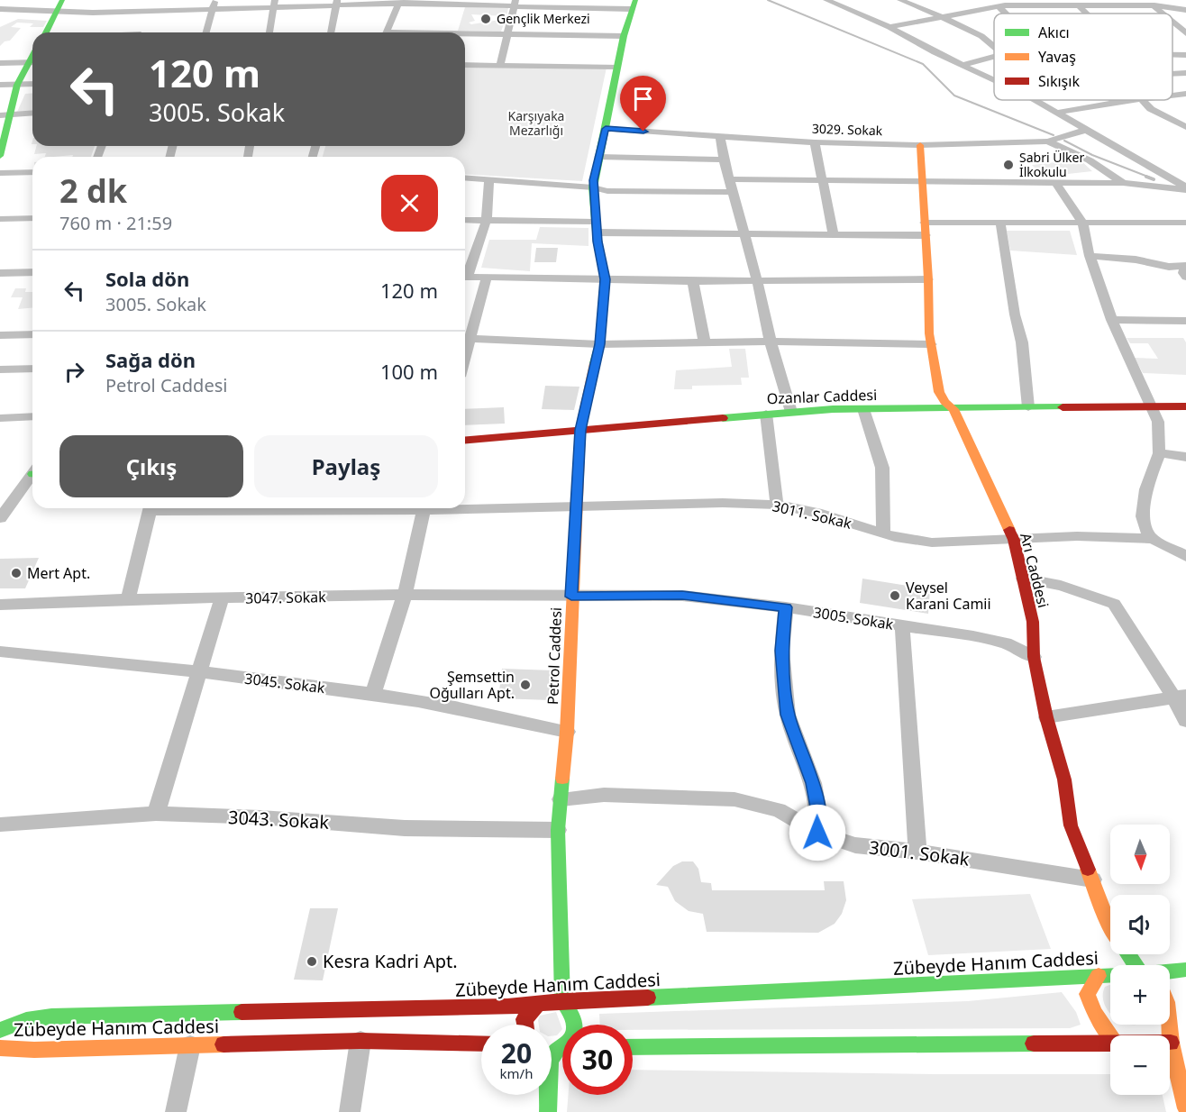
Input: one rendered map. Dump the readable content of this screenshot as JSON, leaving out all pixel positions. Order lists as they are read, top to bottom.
{
  "streets": {
    "street": [
      "3029. Sokak",
      "Ozanlar Caddesi",
      "3011. Sokak",
      "Arı Caddesi",
      "3047. Sokak",
      "3005. Sokak",
      "Petrol Caddesi",
      "3045. Sokak",
      "3043. Sokak",
      "3001. Sokak",
      "Zübeyde Hanım Caddesi"
    ]
  },
  "crossings": [
    ["3029. Sokak", "Arı Caddesi"],
    ["3029. Sokak", "Petrol Caddesi"],
    ["Ozanlar Caddesi", "Arı Caddesi"],
    ["Ozanlar Caddesi", "Petrol Caddesi"],
    ["3011. Sokak", "Arı Caddesi"],
    ["3011. Sokak", "Petrol Caddesi"],
    ["Arı Caddesi", "3005. Sokak"],
    ["Arı Caddesi", "3001. Sokak"],
    ["3047. Sokak", "3005. Sokak"],
    ["3047. Sokak", "Petrol Caddesi"],
    ["3005. Sokak", "Petrol Caddesi"],
    ["Petrol Caddesi", "3045. Sokak"],
    ["Petrol Caddesi", "3043. Sokak"],
    ["Petrol Caddesi", "3001. Sokak"],
    ["Petrol Caddesi", "Zübeyde Hanım Caddesi"]
  ],
  "parks": ["Karşıyaka Mezarlığı"],
  "places": [
    "Gençlik Merkezi",
    "Sabri Ülker İlkokulu",
    "Mert Apt.",
    "Veysel Karani Camii",
    "Şemsettin Oğulları Apt.",
    "Kesra Kadri Apt."
  ],
  "legend": ["Akıcı", "Yavaş", "Sıkışık"],
  "north": "bottom",
  "page": {
    "turn": ["120 m", "3005. Sokak"],
    "heading": ["2 dk", "760 m · 21:59"],
    "list": [
      {
        "name": "Sola dön",
        "note": "3005. Sokak",
        "value": "120 m"
      },
      {
        "name": "Sağa dön",
        "note": "Petrol Caddesi",
        "value": "100 m"
      }
    ],
    "buttons": ["Çıkış", "Paylaş"],
    "map_buttons": ["+", "−"],
    "speed": "20 km/h",
    "limit": "30"
  }
}
